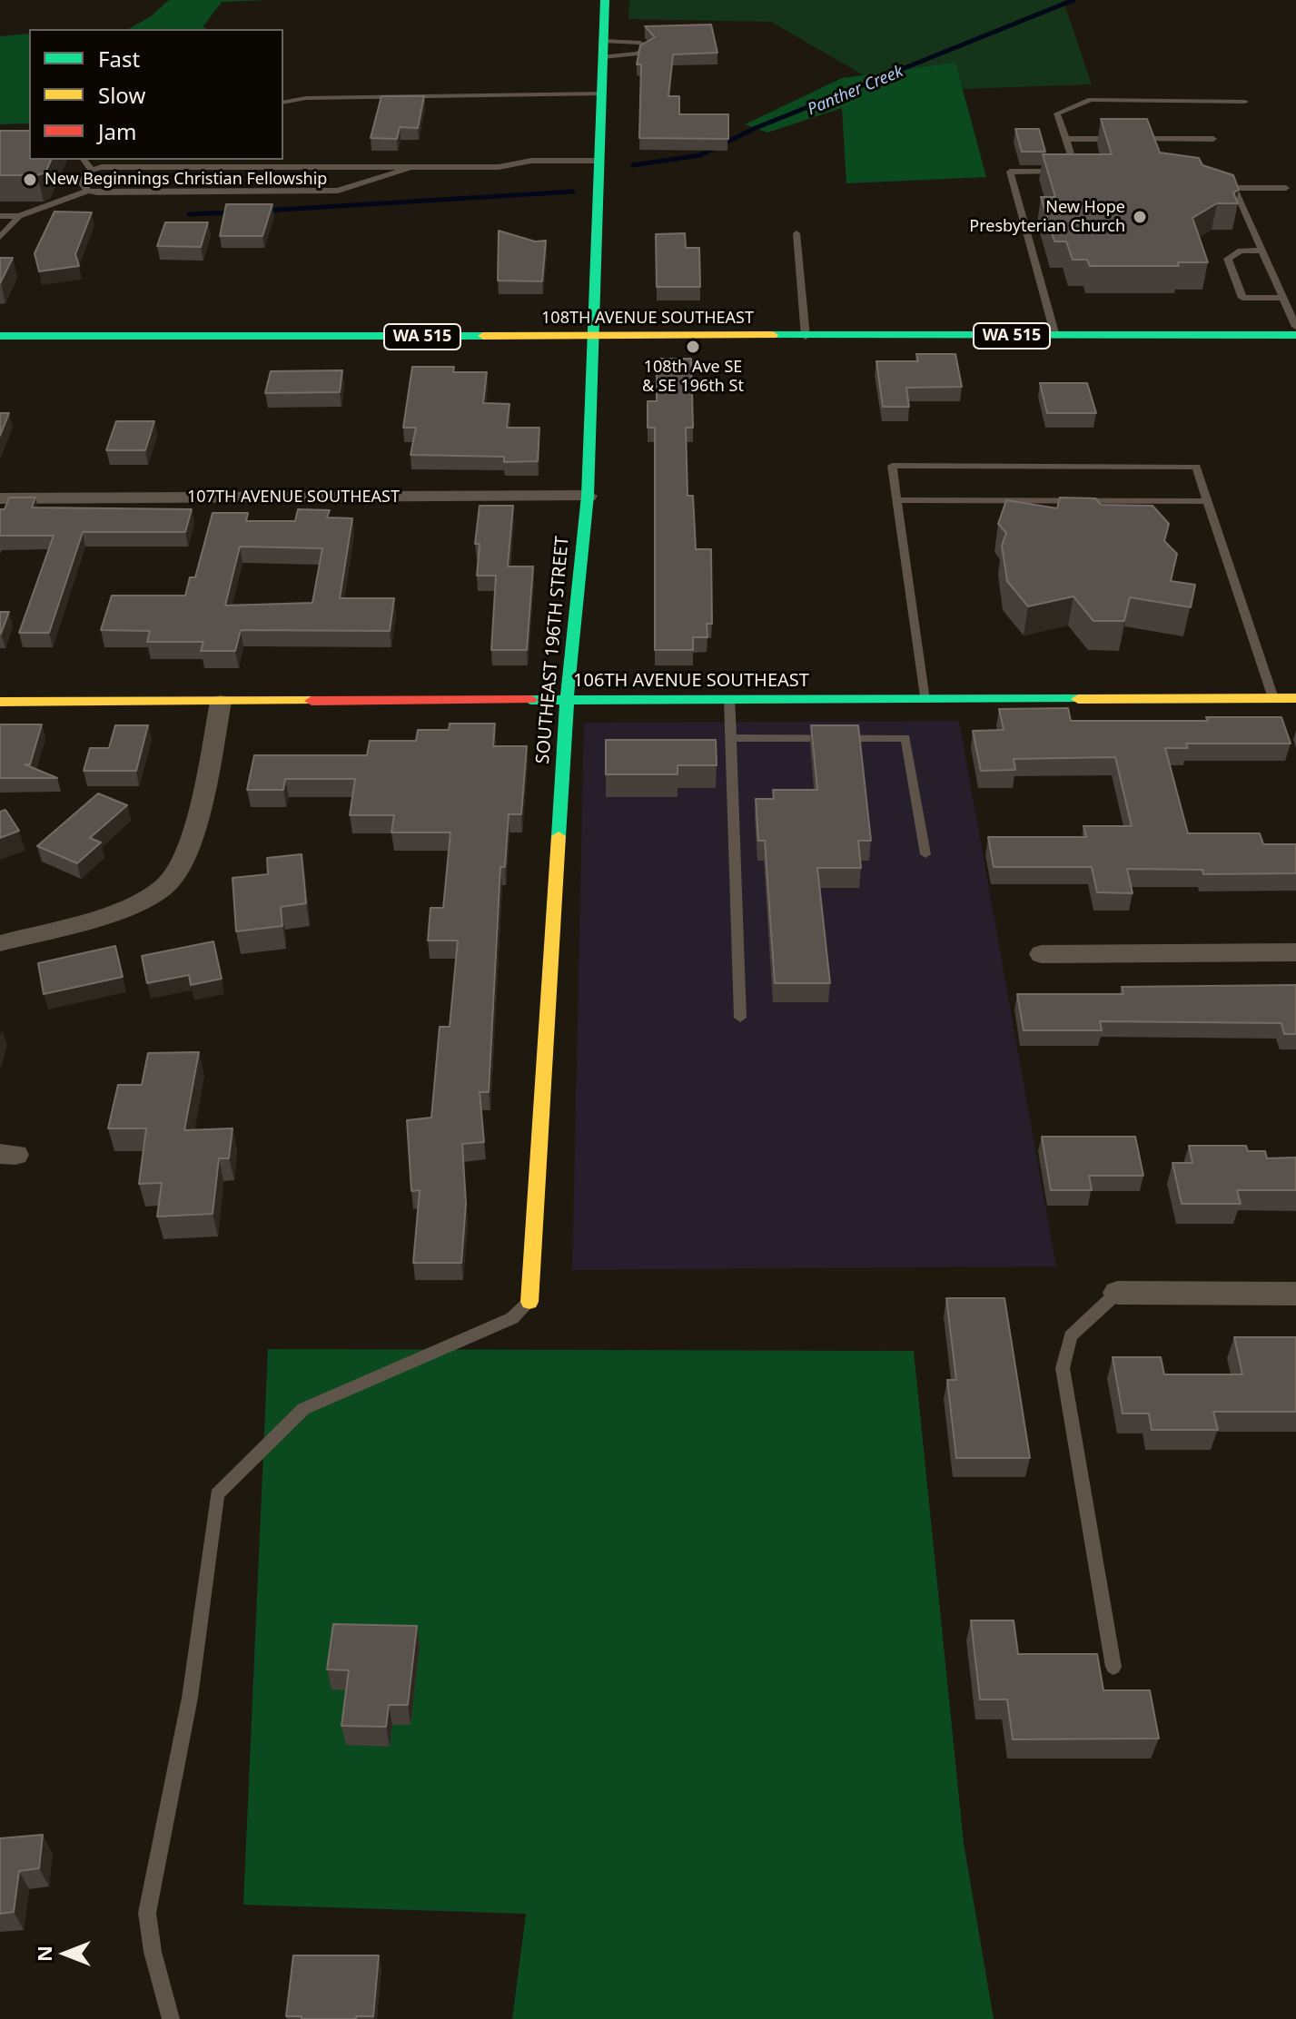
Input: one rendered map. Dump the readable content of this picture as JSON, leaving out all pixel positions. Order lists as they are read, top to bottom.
{
  "streets": {
    "street": [
      "108TH AVENUE SOUTHEAST",
      "WA 515",
      "107TH AVENUE SOUTHEAST",
      "SOUTHEAST 196TH STREET",
      "106TH AVENUE SOUTHEAST"
    ]
  },
  "crossings": [
    ["108TH AVENUE SOUTHEAST", "SOUTHEAST 196TH STREET"],
    ["107TH AVENUE SOUTHEAST", "SOUTHEAST 196TH STREET"],
    ["SOUTHEAST 196TH STREET", "106TH AVENUE SOUTHEAST"]
  ],
  "water": ["Panther Creek"],
  "places": ["New Beginnings Christian Fellowship", "New Hope Presbyterian Church", "108th Ave SE & SE 196th St"],
  "legend": ["Fast", "Slow", "Jam"],
  "north": "left"
}
